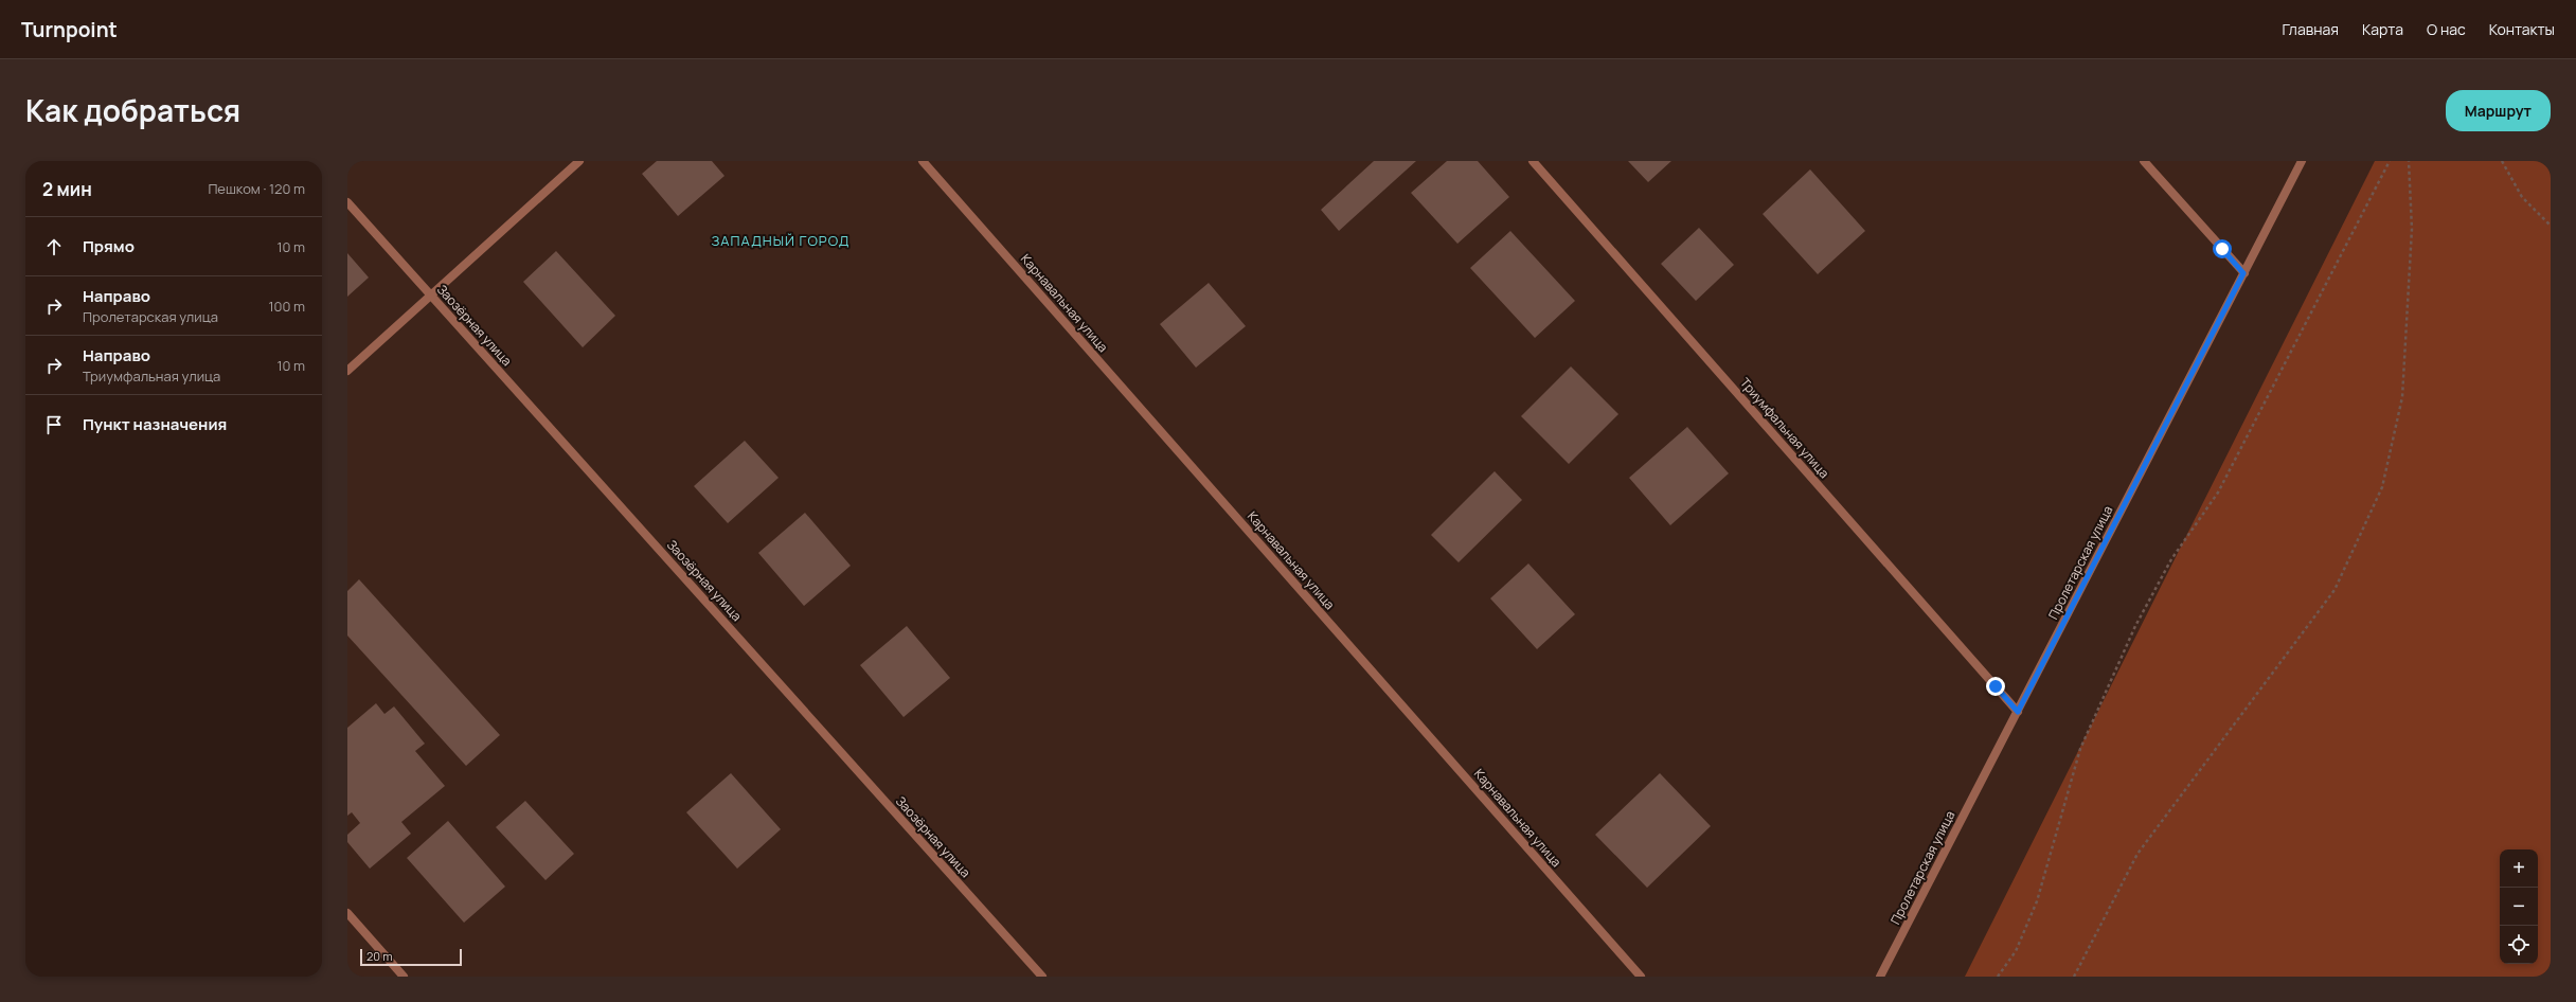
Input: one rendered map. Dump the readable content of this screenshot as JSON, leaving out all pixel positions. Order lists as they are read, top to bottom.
{
  "streets": {
    "street": [
      "Карнавальная улица",
      "Заозёрная улица",
      "Триумфальная улица",
      "Пролетарская улица"
    ]
  },
  "crossings": [
    ["Триумфальная улица", "Пролетарская улица"]
  ],
  "districts": ["ЗАПАДНЫЙ ГОРОД"],
  "scale_bar": "20 m",
  "page": {
    "header": "Turnpoint",
    "nav": [
      "Главная",
      "Карта",
      "О нас",
      "Контакты"
    ],
    "title": "Как добраться",
    "buttons": "Маршрут",
    "heading": ["2 мин", "Пешком · 120 m"],
    "list": [
      ["Прямо", "10 m"],
      ["Направо", "Пролетарская улица", "100 m"],
      ["Направо", "Триумфальная улица", "10 m"],
      "Пункт назначения"
    ],
    "map_buttons": ["+", "−"],
    "scale": "20 m"
  }
}
